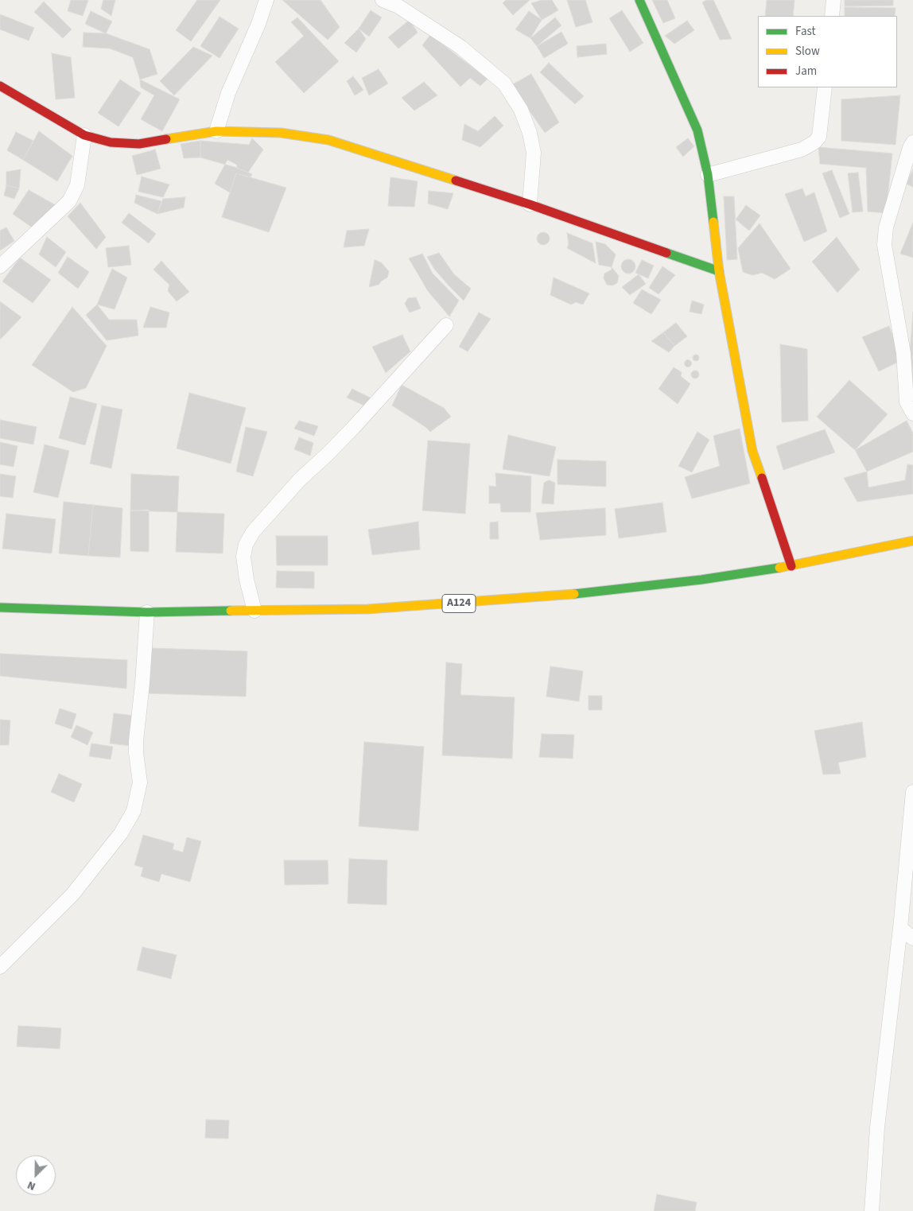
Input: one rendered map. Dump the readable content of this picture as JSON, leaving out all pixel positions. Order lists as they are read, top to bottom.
{
  "streets": {
    "main road": ["A124"]
  },
  "legend": ["Fast", "Slow", "Jam"],
  "north": "bottom left"
}
